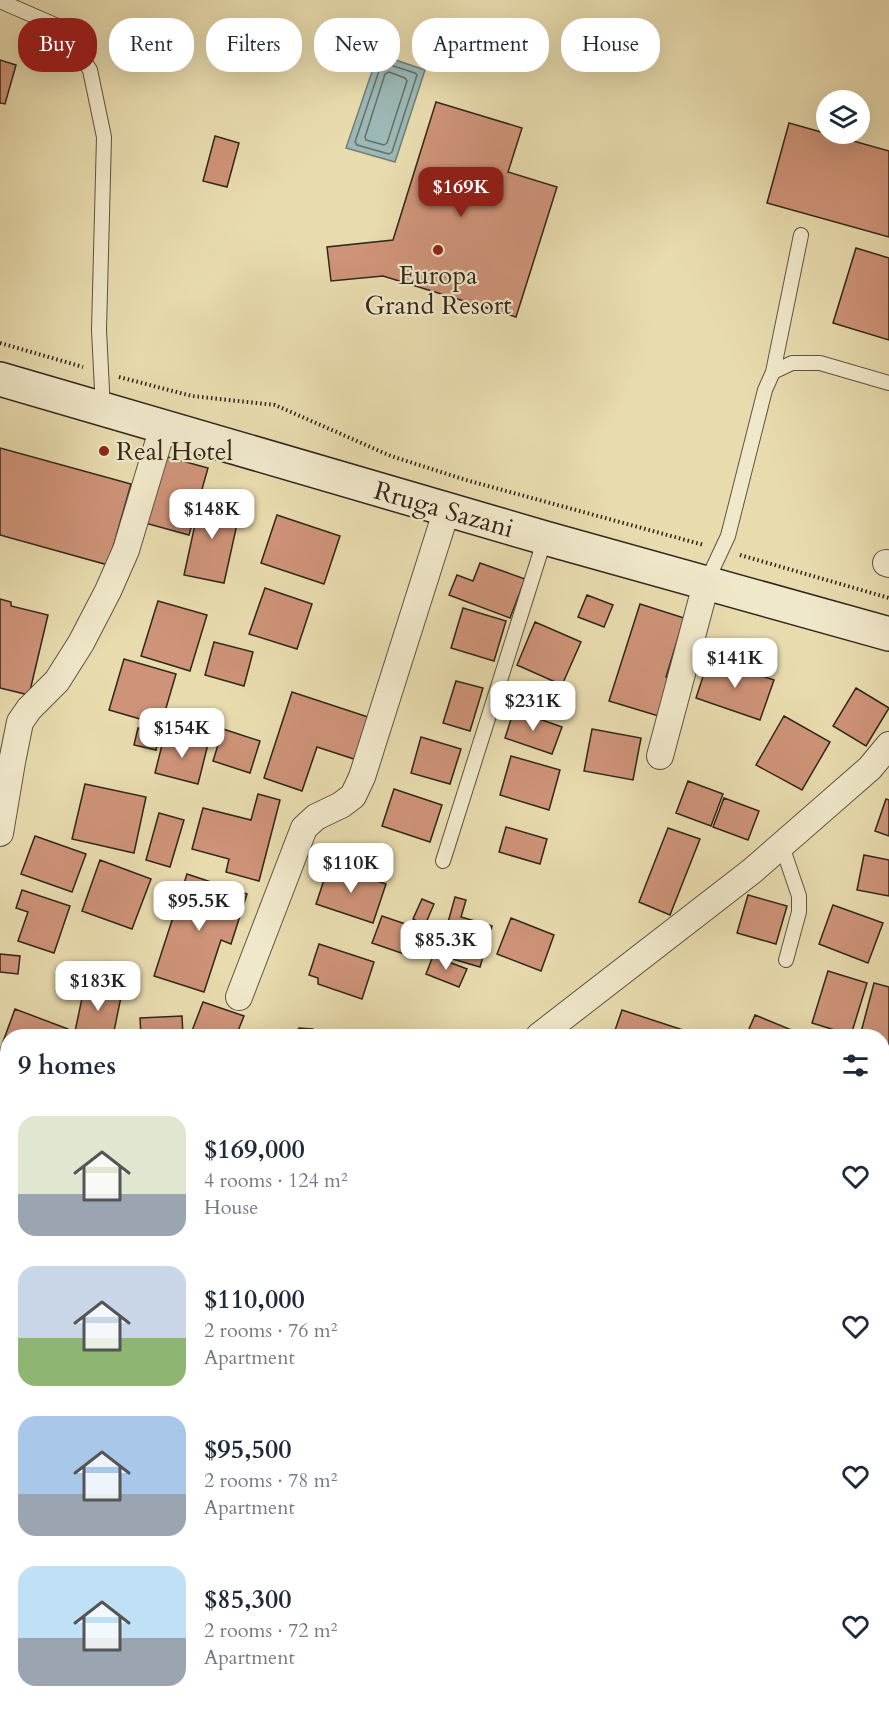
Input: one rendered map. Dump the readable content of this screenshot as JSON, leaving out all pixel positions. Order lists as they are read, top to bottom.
{
  "streets": {
    "main road": ["Rruga Sazani"]
  },
  "places": ["Europa Grand Resort", "Real Hotel"],
  "page": {
    "chip": [
      "Buy",
      "Rent",
      "Filters",
      "New",
      "Apartment",
      "House"
    ],
    "price": [
      "$169K",
      "$148K",
      "$141K",
      "$231K",
      "$154K",
      "$110K",
      "$95.5K",
      "$85.3K",
      "$183K"
    ],
    "heading": "9 homes",
    "list": [
      {
        "name": "$169,000",
        "note": "4 rooms · 124 m² · House"
      },
      {
        "name": "$110,000",
        "note": "2 rooms · 76 m² · Apartment"
      },
      {
        "name": "$95,500",
        "note": "2 rooms · 78 m² · Apartment"
      },
      {
        "name": "$85,300",
        "note": "2 rooms · 72 m² · Apartment"
      }
    ]
  }
}
